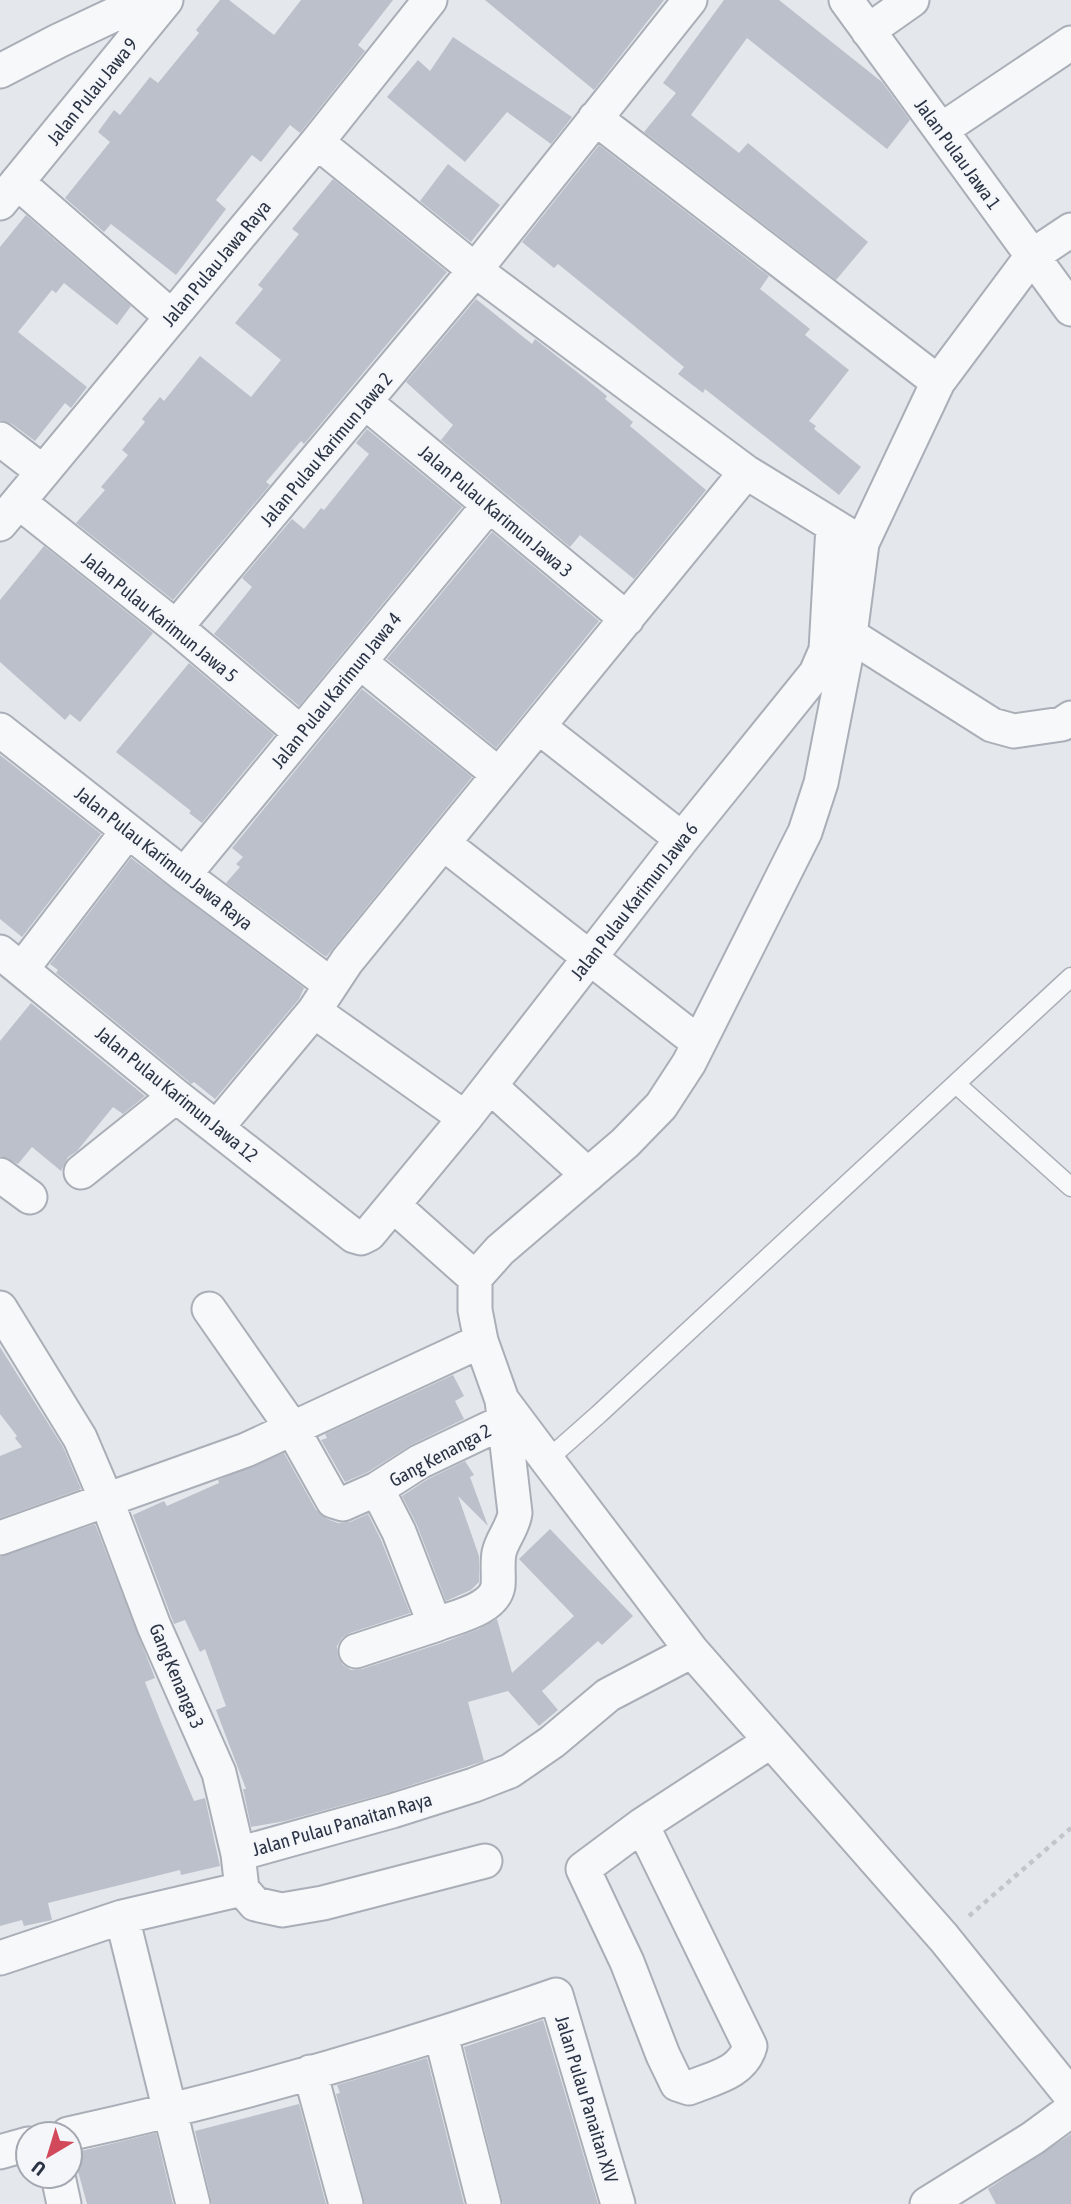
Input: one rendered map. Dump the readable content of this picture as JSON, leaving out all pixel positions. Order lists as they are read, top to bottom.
{
  "streets": {
    "street": [
      "Jalan Pulau Jawa 9",
      "Jalan Pulau Jawa 1",
      "Jalan Pulau Jawa Raya",
      "Jalan Pulau Karimun Jawa 2",
      "Jalan Pulau Karimun Jawa 3",
      "Jalan Pulau Karimun Jawa 5",
      "Jalan Pulau Karimun Jawa 4",
      "Jalan Pulau Karimun Jawa Raya",
      "Jalan Pulau Karimun Jawa 6",
      "Jalan Pulau Karimun Jawa 12",
      "Gang Kenanga 2",
      "Gang Kenanga 3",
      "Jalan Pulau Panaitan Raya",
      "Jalan Pulau Panaitan XIV"
    ]
  },
  "crossings": [
    ["Jalan Pulau Jawa 9", "Jalan Pulau Jawa Raya"],
    ["Jalan Pulau Jawa Raya", "Jalan Pulau Karimun Jawa 5"],
    ["Jalan Pulau Karimun Jawa 2", "Jalan Pulau Karimun Jawa 3"],
    ["Jalan Pulau Karimun Jawa 2", "Jalan Pulau Karimun Jawa 5"],
    ["Jalan Pulau Karimun Jawa 3", "Jalan Pulau Karimun Jawa 4"],
    ["Jalan Pulau Karimun Jawa 5", "Jalan Pulau Karimun Jawa 4"],
    ["Jalan Pulau Karimun Jawa 4", "Jalan Pulau Karimun Jawa Raya"],
    ["Jalan Pulau Karimun Jawa Raya", "Jalan Pulau Karimun Jawa 6"],
    ["Jalan Pulau Karimun Jawa 6", "Jalan Pulau Karimun Jawa 12"],
    ["Gang Kenanga 3", "Jalan Pulau Panaitan Raya"]
  ],
  "north": "bottom left"
}
